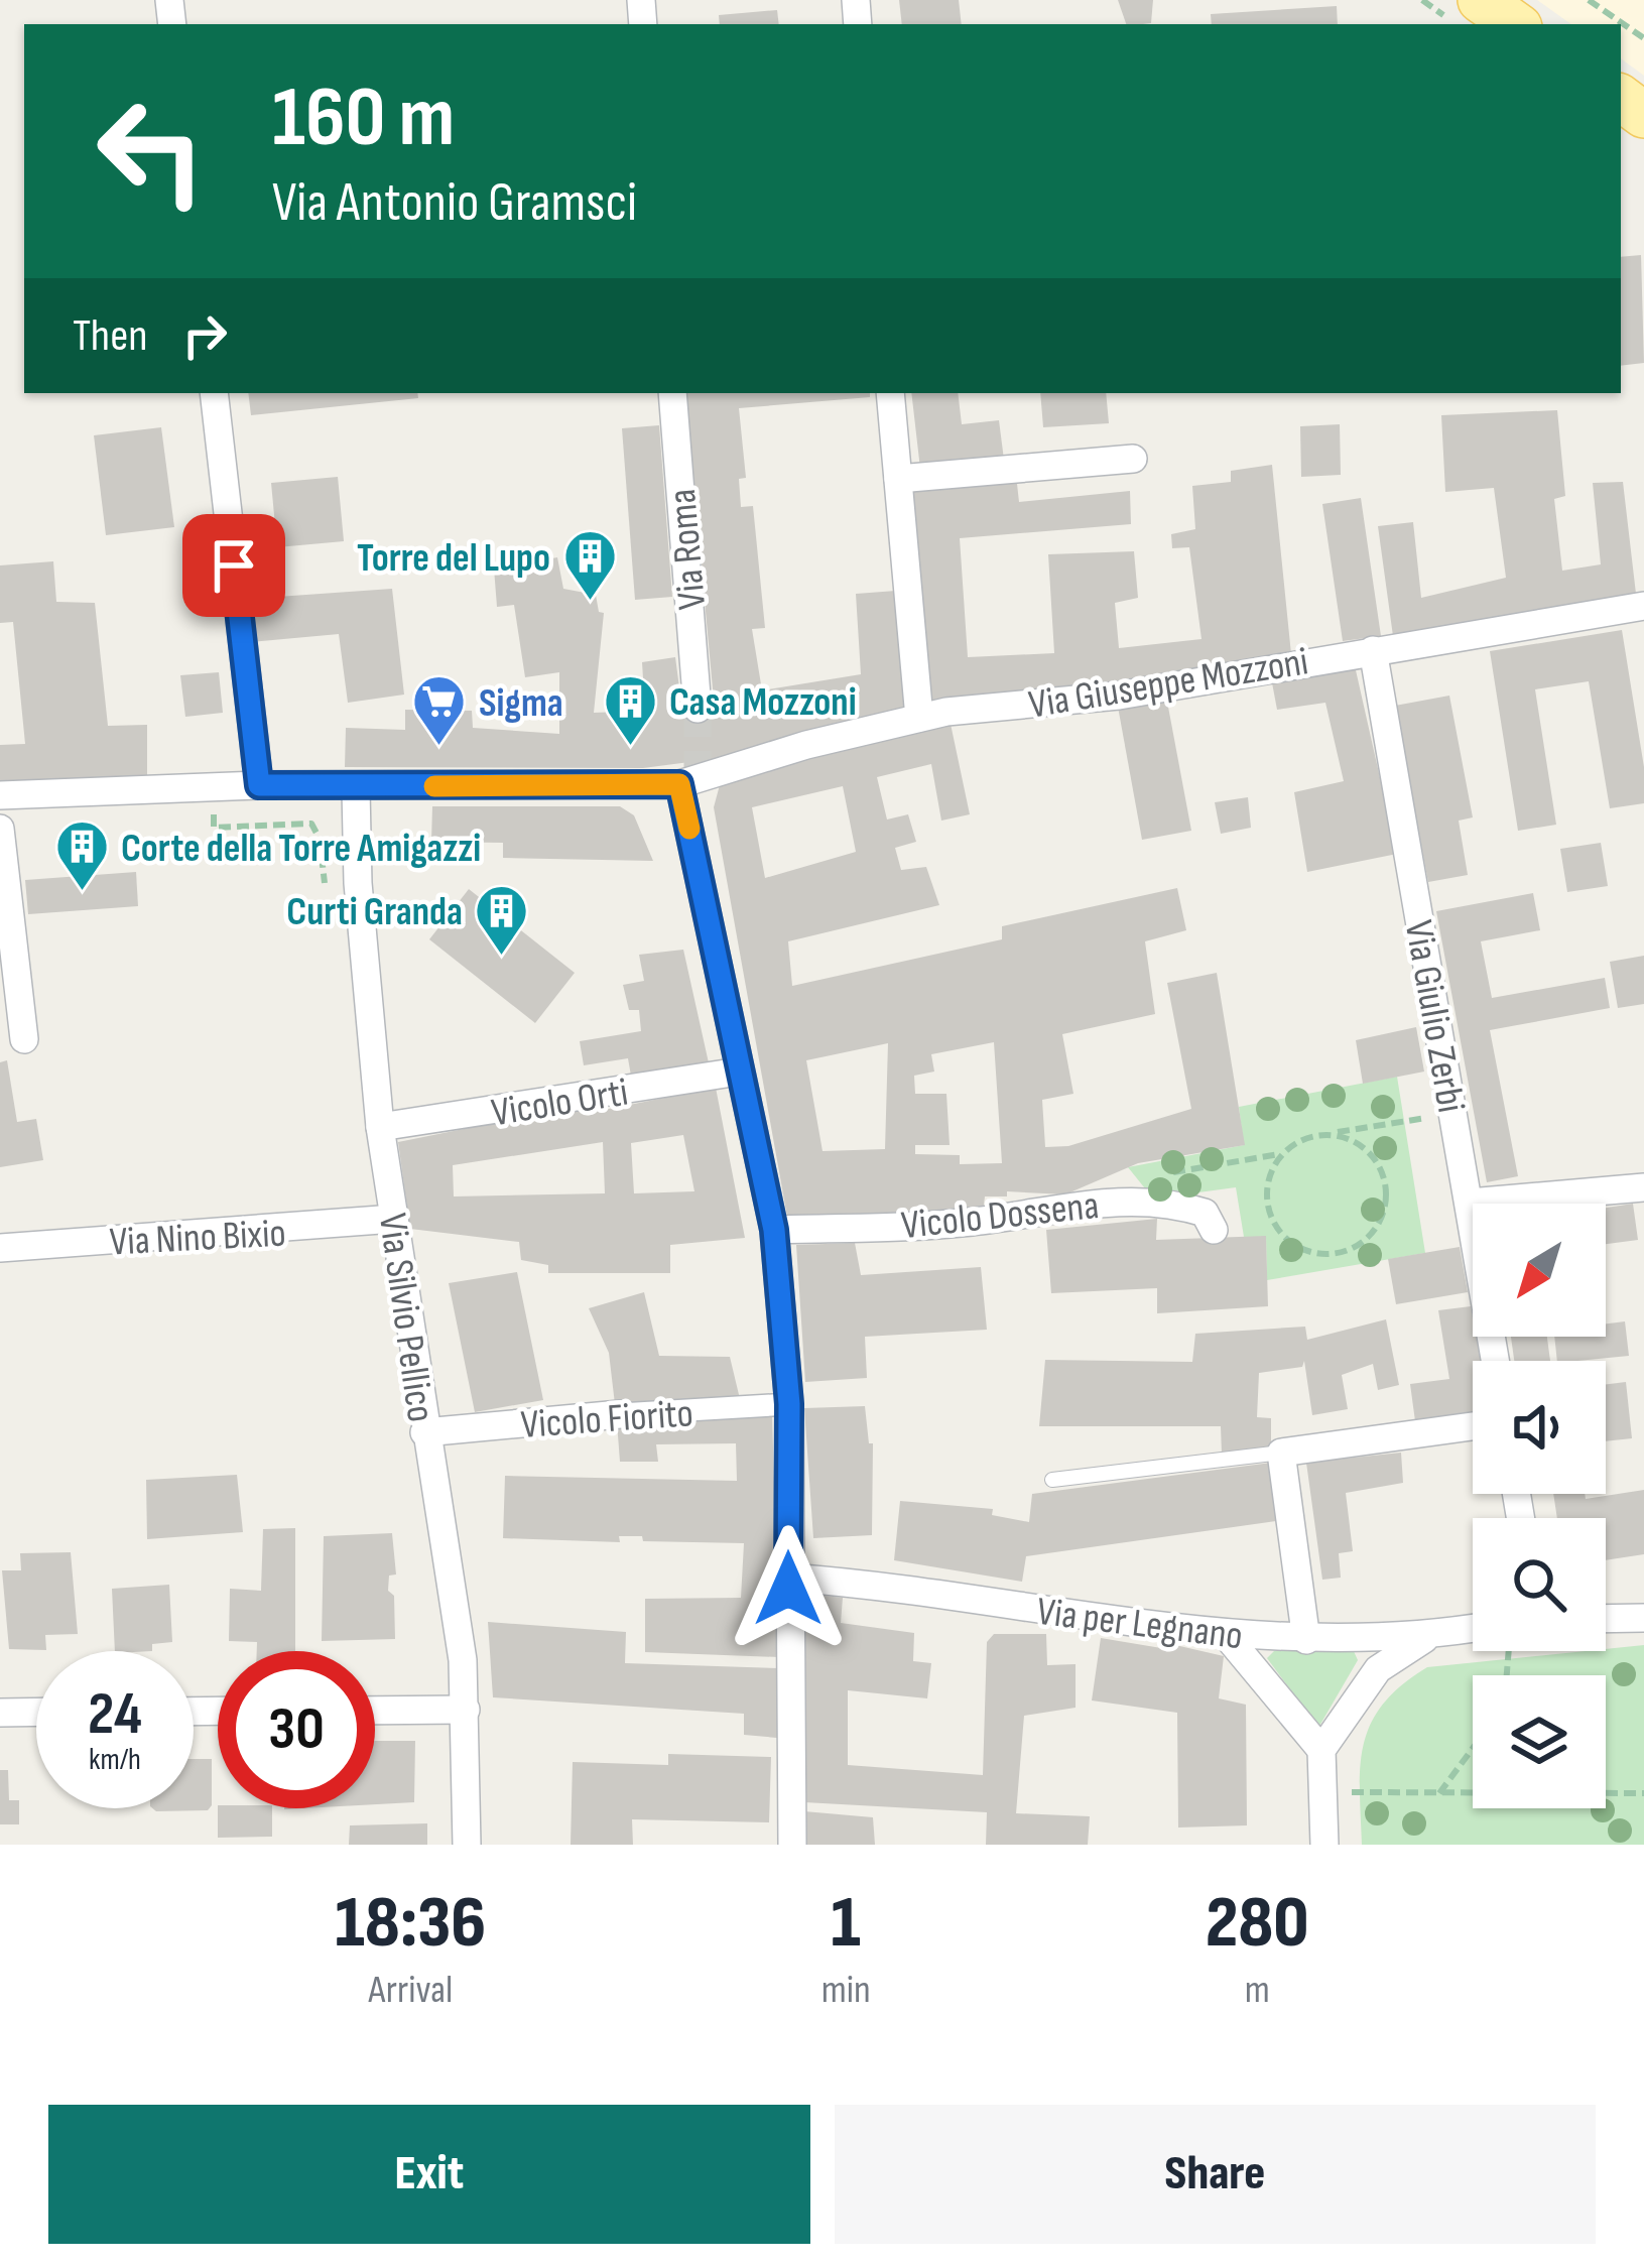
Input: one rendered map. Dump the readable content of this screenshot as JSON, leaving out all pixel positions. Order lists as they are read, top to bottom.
{
  "streets": {
    "street": [
      "Via Roma",
      "Via Giuseppe Mozzoni",
      "Via Giulio Zerbi",
      "Vicolo Orti",
      "Vicolo Dossena",
      "Via Nino Bixio",
      "Via Silvio Pellico",
      "Vicolo Fiorito",
      "Via per Legnano"
    ]
  },
  "crossings": [
    ["Via Giuseppe Mozzoni", "Via Giulio Zerbi"],
    ["Via Giuseppe Mozzoni", "Via Silvio Pellico"],
    ["Vicolo Orti", "Via Silvio Pellico"],
    ["Via Nino Bixio", "Via Silvio Pellico"],
    ["Via Silvio Pellico", "Vicolo Fiorito"]
  ],
  "places": {
    "building": [
      "Torre del Lupo",
      "Casa Mozzoni",
      "Corte della Torre Amigazzi",
      "Curti Granda"
    ],
    "supermarket": ["Sigma"]
  },
  "north": "bottom left",
  "page": {
    "turn": ["160 m", "Via Antonio Gramsci"],
    "then": "Then",
    "speed": "24 km/h",
    "limit": "30",
    "eta": [
      "18:36",
      "Arrival",
      "1",
      "min",
      "280",
      "m"
    ],
    "buttons": ["Exit", "Share"]
  }
}
